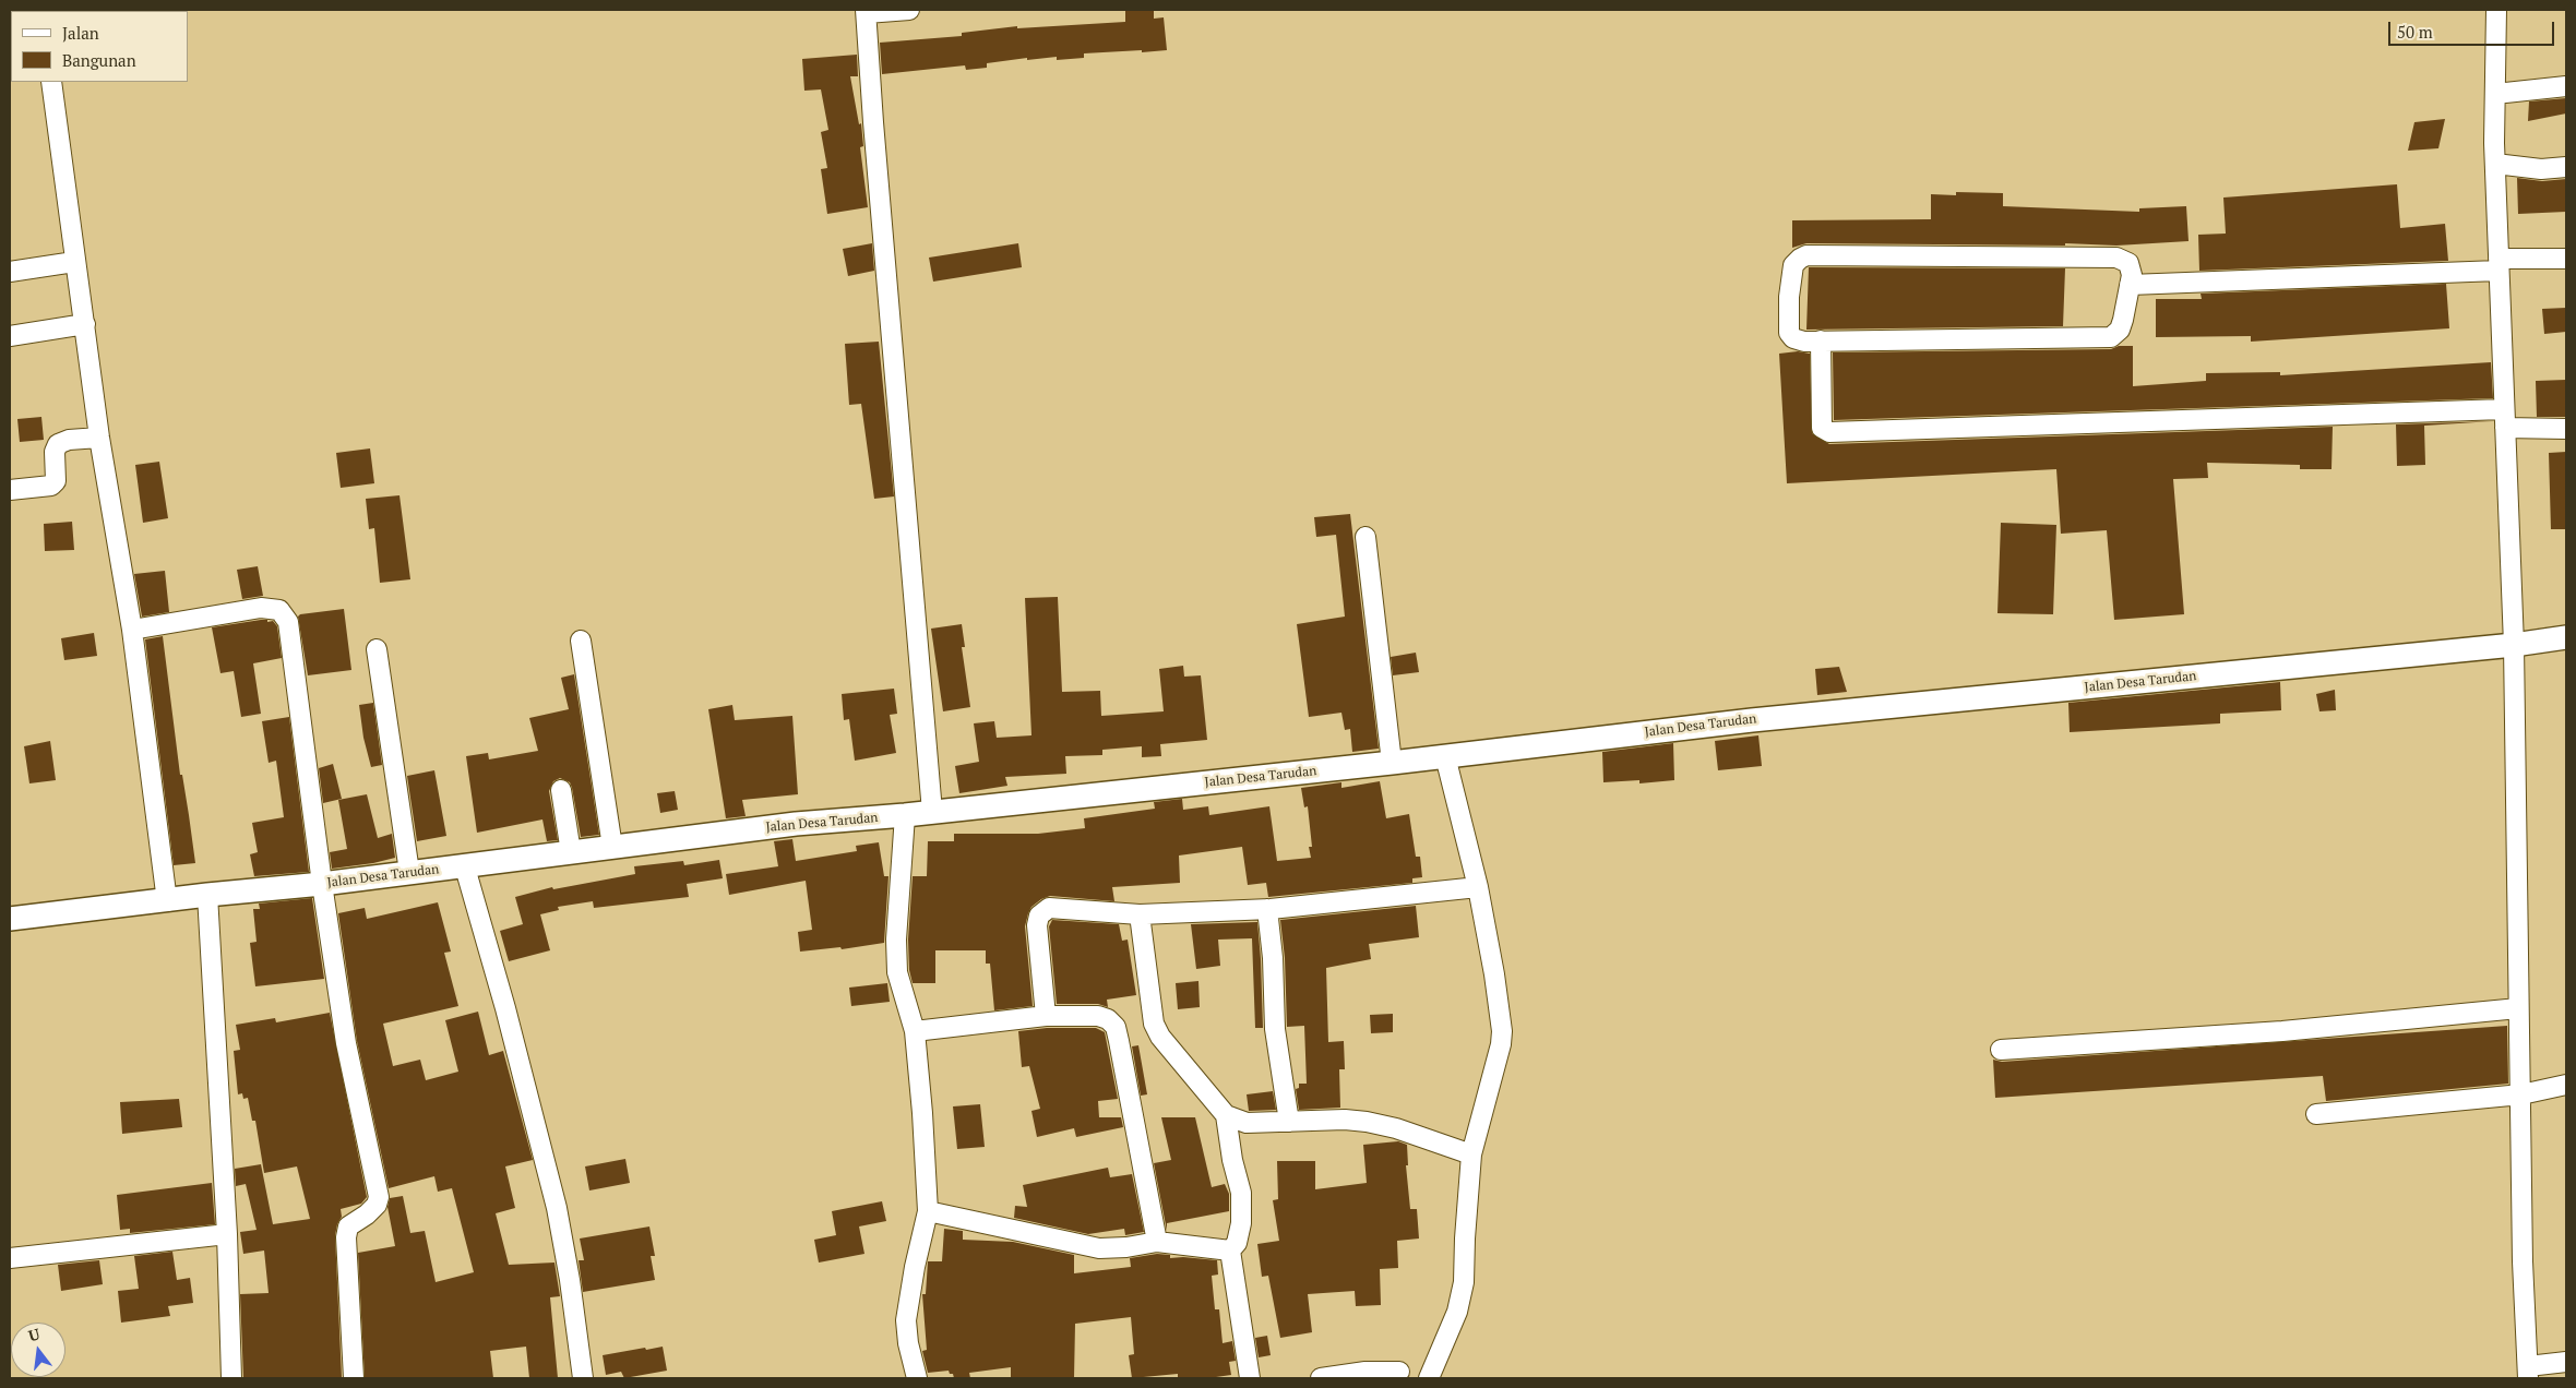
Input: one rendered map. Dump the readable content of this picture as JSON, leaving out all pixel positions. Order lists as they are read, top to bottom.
{
  "streets": {
    "street": ["Jalan Desa Tarudan"]
  },
  "legend": ["Jalan", "Bangunan"],
  "scale_bar": "50 m",
  "north": "top"
}
